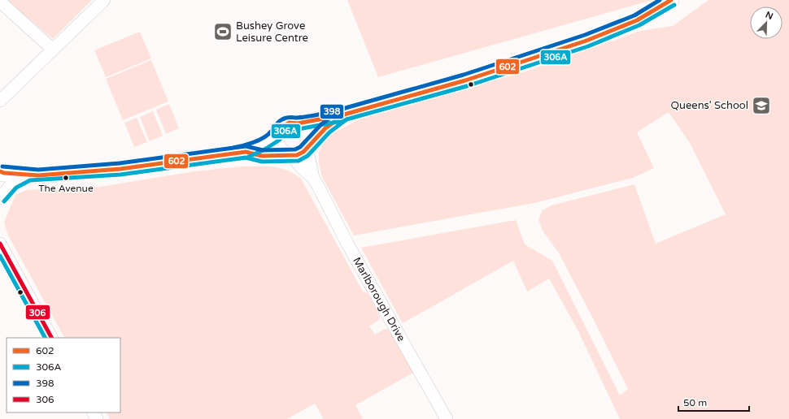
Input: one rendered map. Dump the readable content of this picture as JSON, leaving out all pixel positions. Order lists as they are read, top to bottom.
{
  "streets": {
    "street": ["Marlborough Drive"]
  },
  "places": {
    "sports": ["Bushey Grove Leisure Centre"],
    "school or university": ["Queens' School"],
    "other": ["The Avenue"]
  },
  "lines": [
    "transit line 602",
    "transit line 398",
    "transit line 306A",
    "transit line 306"
  ],
  "legend": [
    "602",
    "306A",
    "398",
    "306"
  ],
  "scale_bar": "50 m",
  "north": "top right"
}
